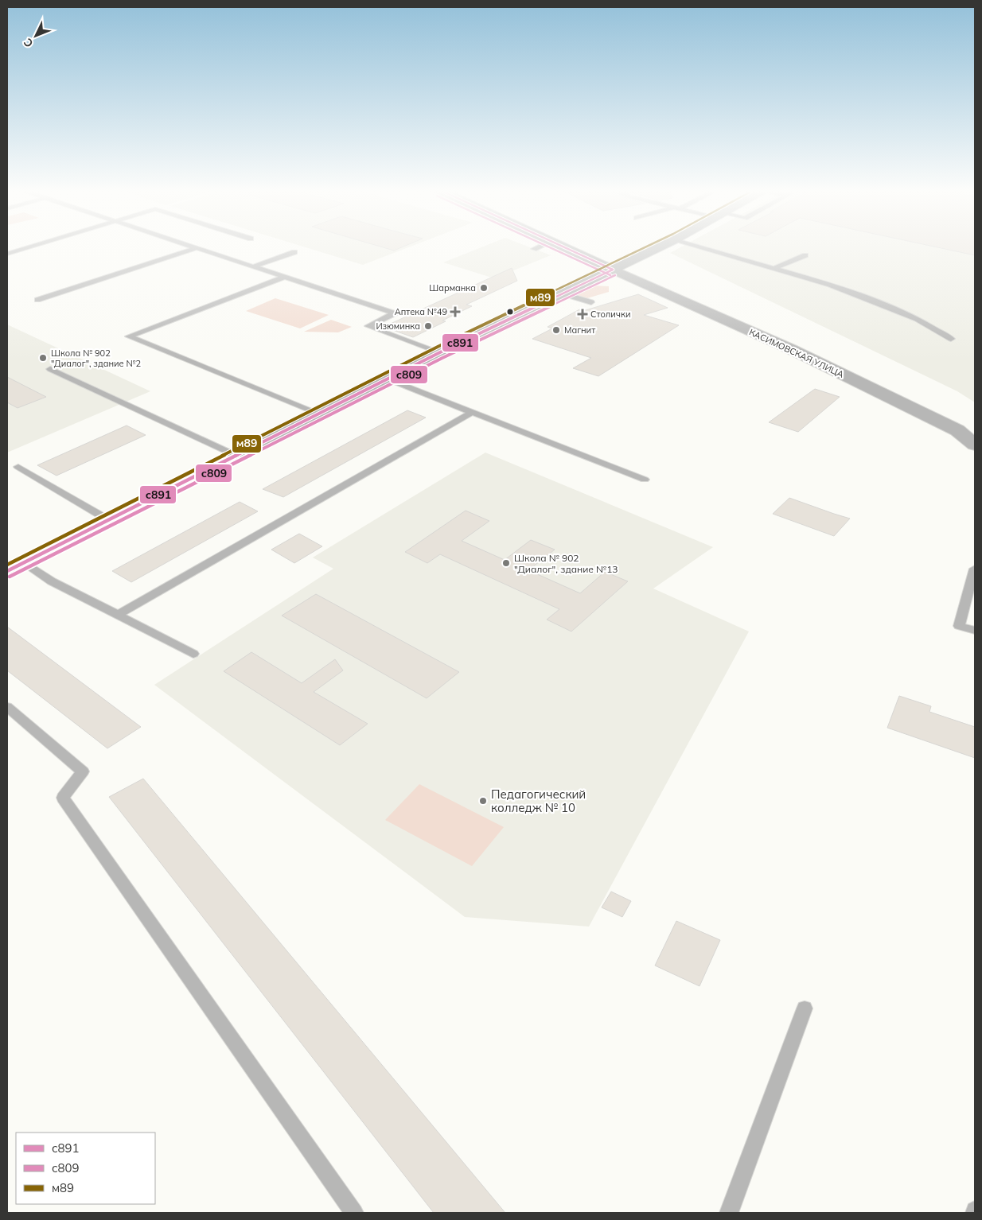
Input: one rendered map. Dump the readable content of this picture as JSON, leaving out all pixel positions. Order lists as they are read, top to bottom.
{
  "streets": {
    "street": ["КАСИМОВСКАЯ УЛИЦА"]
  },
  "places": {
    "other": [
      "Шарманка",
      "Изюминка",
      "Магнит",
      "Школа № 902 \"Диалог\", здание №2",
      "Школа № 902 \"Диалог\", здание №13",
      "Педагогический колледж № 10"
    ],
    "health": ["Аптека №49", "Столички"]
  },
  "lines": ["transit line с891", "transit line с809", "transit line м89"],
  "legend": ["с891", "с809", "м89"],
  "north": "bottom left"
}
